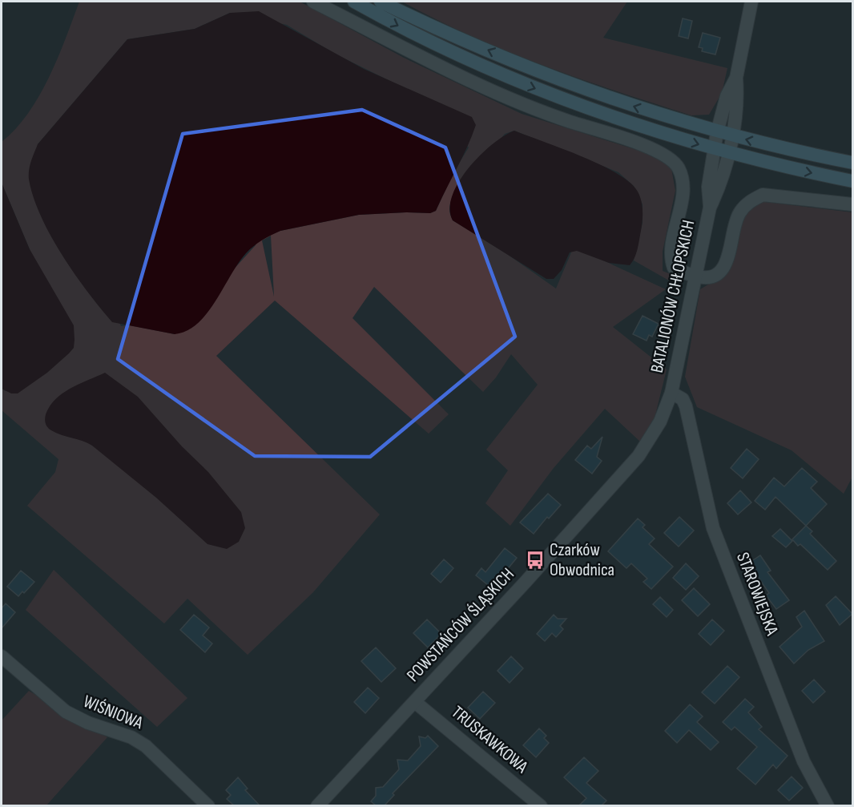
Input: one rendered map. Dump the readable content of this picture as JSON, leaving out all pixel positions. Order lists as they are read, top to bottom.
{
  "streets": {
    "street": [
      "BATALIONÓW CHŁOPSKICH",
      "STAROWIEJSKA",
      "POWSTAŃCÓW ŚLĄSKICH",
      "WIŚNIOWA",
      "TRUSKAWKOWA"
    ]
  },
  "crossings": [
    ["BATALIONÓW CHŁOPSKICH", "STAROWIEJSKA"],
    ["BATALIONÓW CHŁOPSKICH", "POWSTAŃCÓW ŚLĄSKICH"],
    ["STAROWIEJSKA", "POWSTAŃCÓW ŚLĄSKICH"],
    ["POWSTAŃCÓW ŚLĄSKICH", "TRUSKAWKOWA"]
  ],
  "places": {
    "bus stop": ["Czarków Obwodnica"]
  }
}
